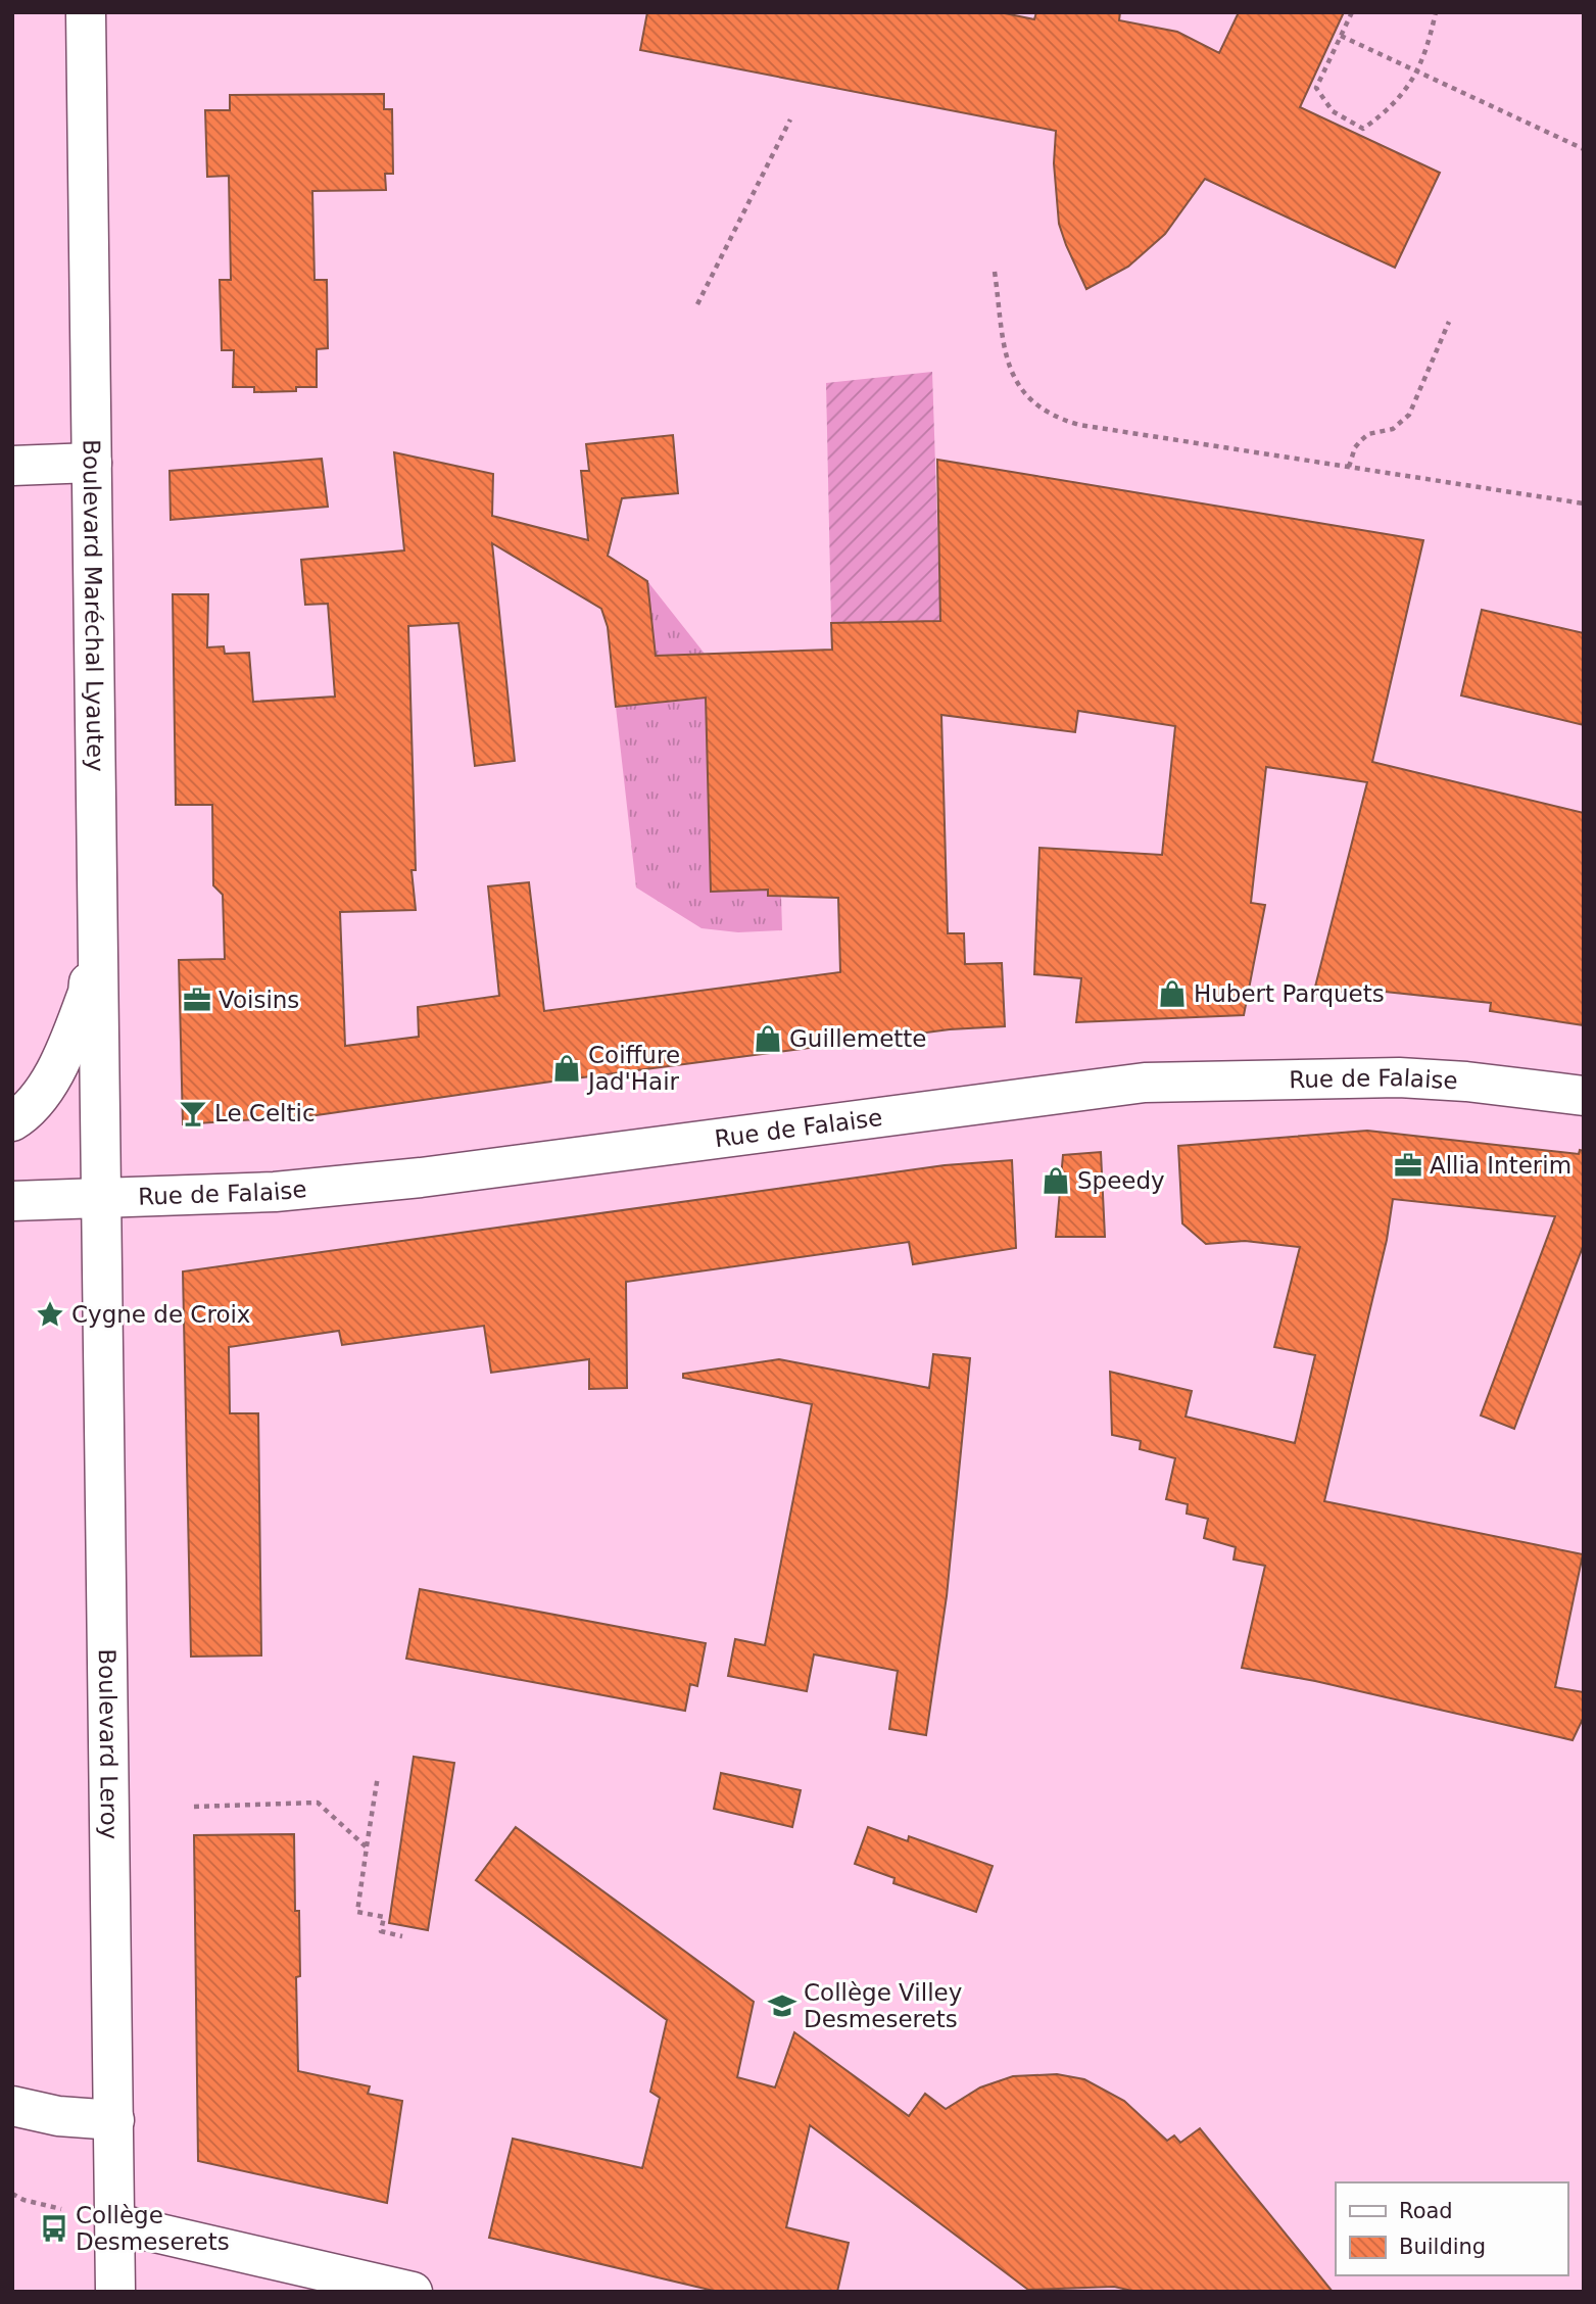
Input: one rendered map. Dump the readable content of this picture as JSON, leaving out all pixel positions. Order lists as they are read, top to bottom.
{
  "streets": {
    "main road": ["Boulevard Maréchal Lyautey", "Rue de Falaise", "Boulevard Leroy"]
  },
  "crossings": [
    ["Boulevard Maréchal Lyautey", "Rue de Falaise"],
    ["Boulevard Maréchal Lyautey", "Boulevard Leroy"],
    ["Rue de Falaise", "Boulevard Leroy"]
  ],
  "places": {
    "shop": [
      "Hubert Parquets",
      "Guillemette",
      "Coiffure Jad'Hair",
      "Speedy"
    ],
    "office": ["Voisins", "Allia Interim"],
    "bar": ["Le Celtic"],
    "place": ["Cygne de Croix"],
    "school or university": ["Collège Villey Desmeserets"],
    "bus stop": ["Collège Desmeserets"]
  },
  "legend": ["Road", "Building"]
}
